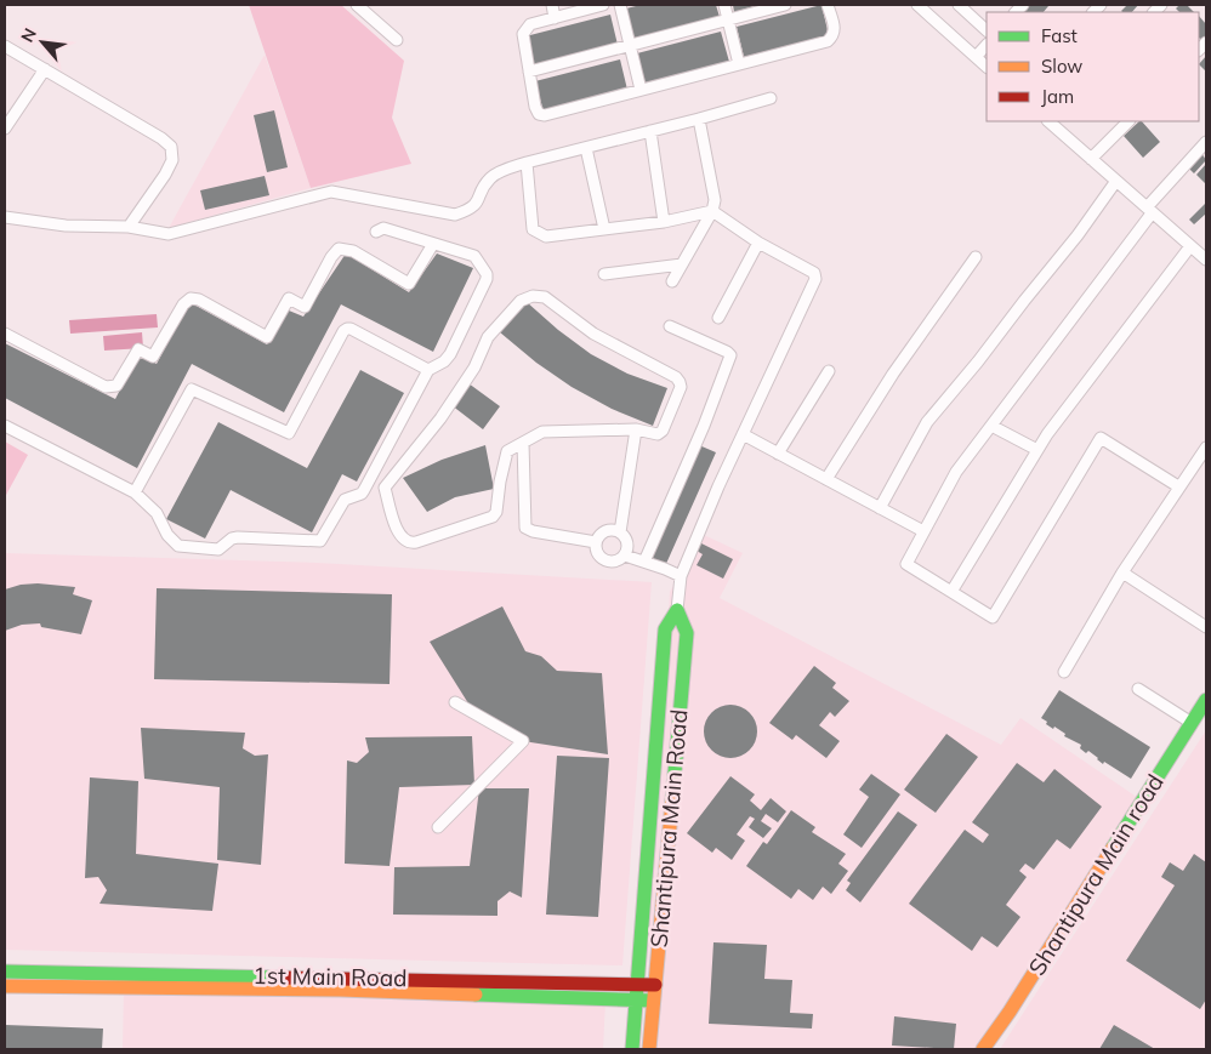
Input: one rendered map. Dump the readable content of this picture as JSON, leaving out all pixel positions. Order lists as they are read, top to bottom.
{
  "streets": {
    "street": ["Shantipura Main Road", "Shantipura Main road", "1st Main Road"]
  },
  "crossings": [
    ["Shantipura Main Road", "1st Main Road"]
  ],
  "legend": ["Fast", "Slow", "Jam"],
  "north": "top left"
}
